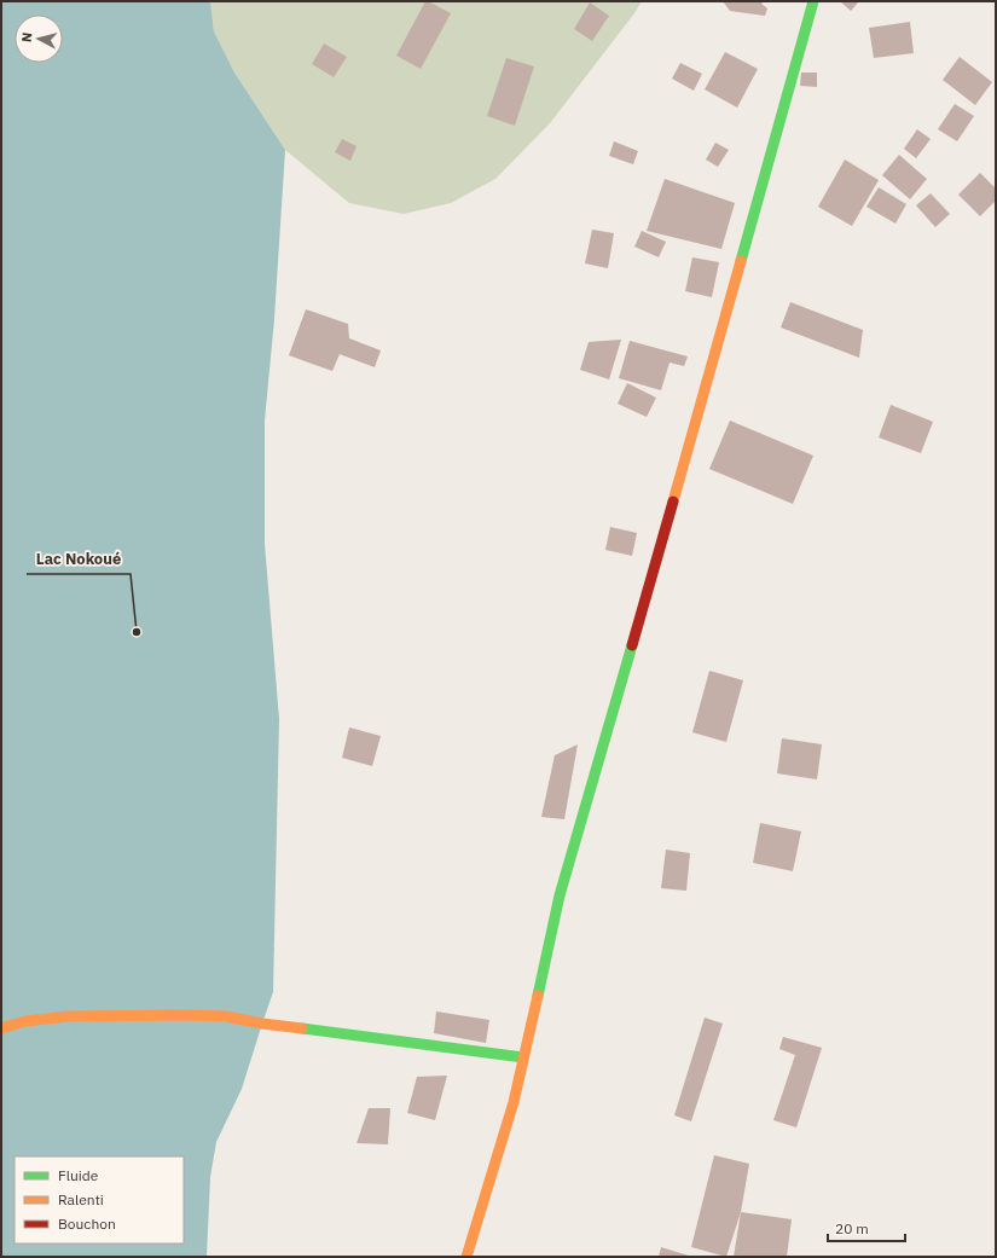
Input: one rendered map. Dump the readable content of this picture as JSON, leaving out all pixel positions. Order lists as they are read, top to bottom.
{
  "places": ["Lac Nokoué"],
  "legend": ["Fluide", "Ralenti", "Bouchon"],
  "scale_bar": "20 m",
  "north": "left"
}
